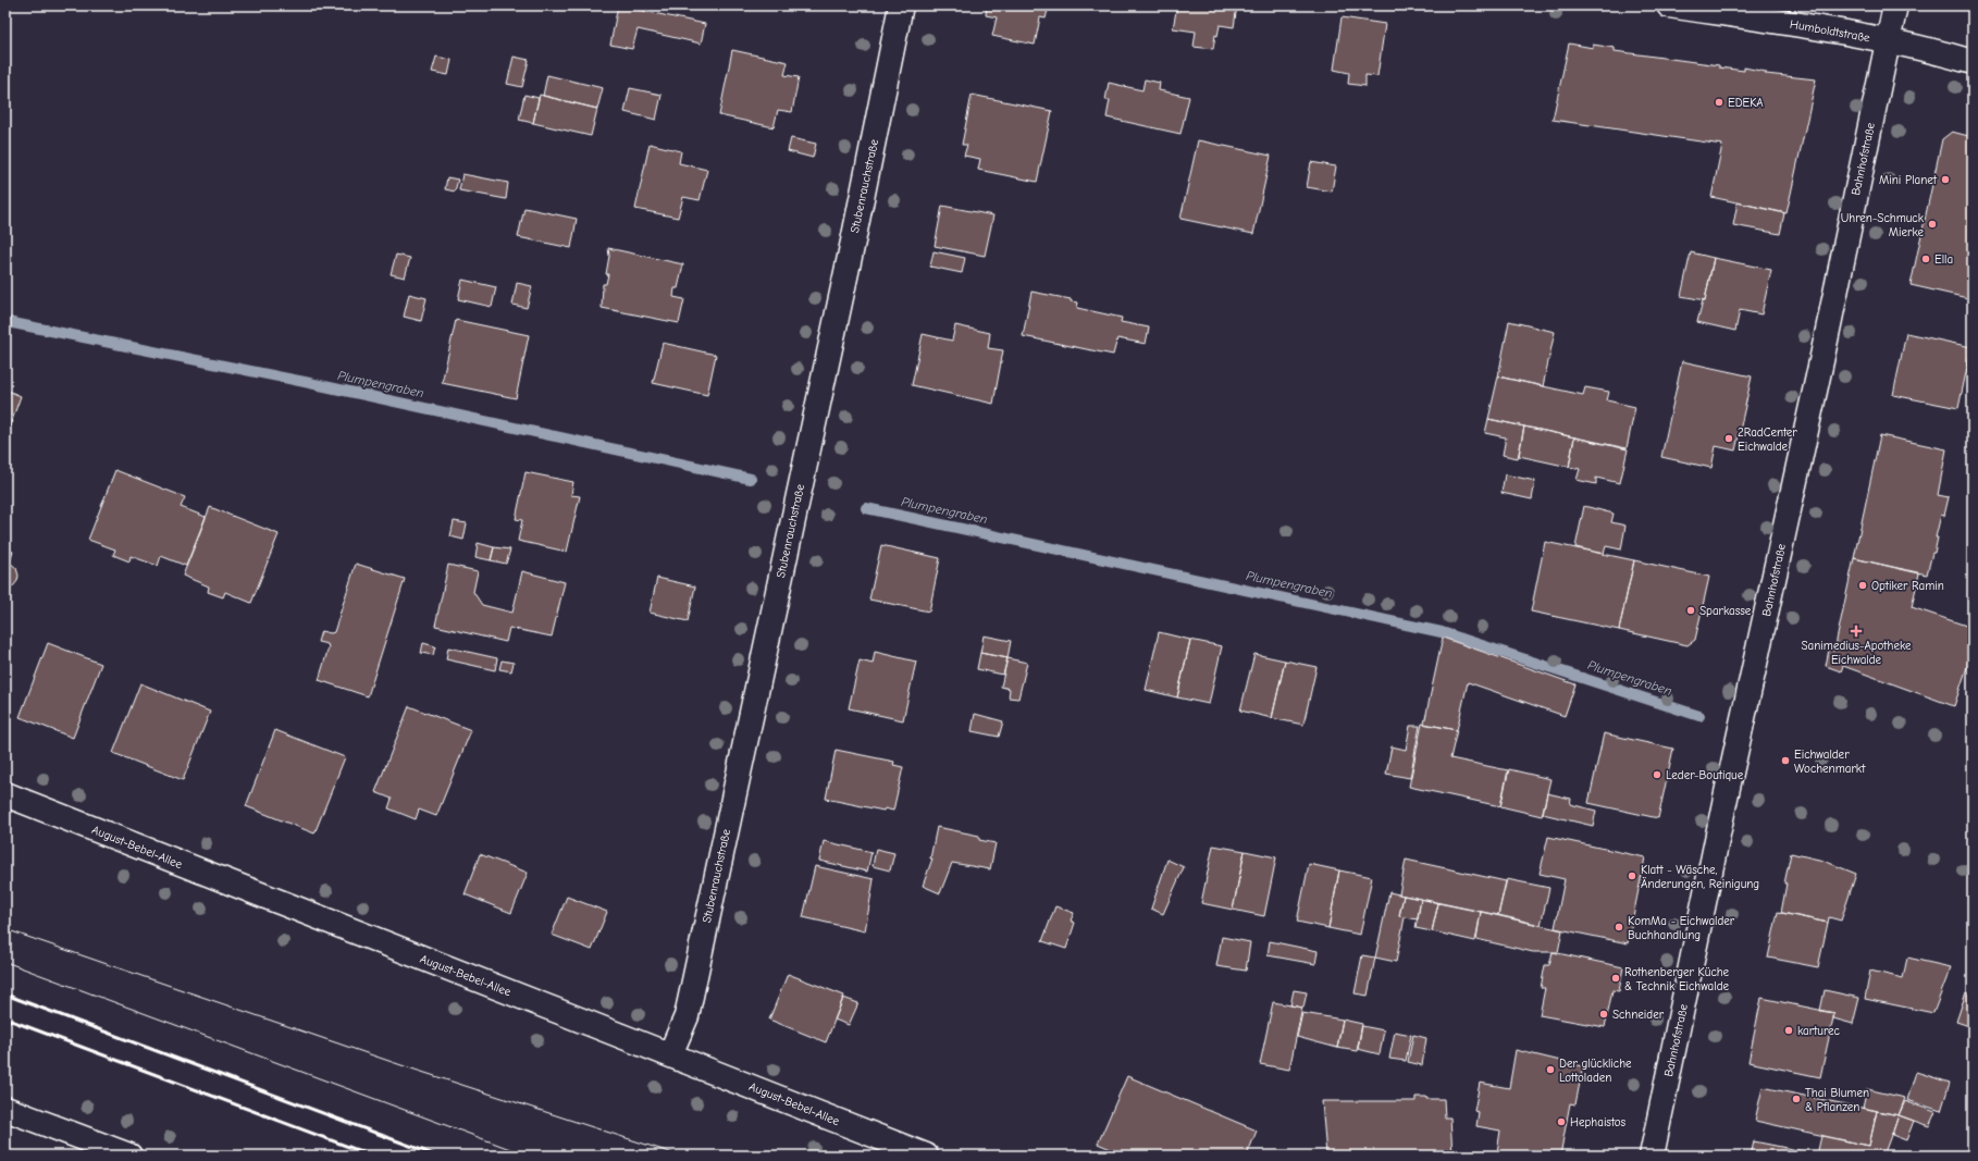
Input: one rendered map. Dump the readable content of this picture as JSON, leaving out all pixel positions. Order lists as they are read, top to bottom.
{
  "streets": {
    "street": [
      "Humboldtstraße",
      "Bahnhofstraße",
      "Stubenrauchstraße",
      "August-Bebel-Allee"
    ]
  },
  "crossings": [
    ["Humboldtstraße", "Bahnhofstraße"],
    ["Stubenrauchstraße", "August-Bebel-Allee"]
  ],
  "water": ["Plumpengraben"],
  "places": {
    "other": [
      "EDEKA",
      "Mini Planet",
      "Uhren-Schmuck Mierke",
      "Ella",
      "2RadCenter Eichwalde",
      "Optiker Ramin",
      "Sparkasse",
      "Eichwalder Wochenmarkt",
      "Leder-Boutique",
      "Klatt - Wäsche, Änderungen, Reinigung",
      "KomMa - Eichwalder Buchhandlung",
      "Rothenberger Küche & Technik Eichwalde",
      "Schneider",
      "karturec",
      "Der glückliche Lottoladen",
      "Thai Blumen & Pflanzen",
      "Hephaistos"
    ],
    "health": ["Sanimedius-Apotheke Eichwalde"]
  }
}
